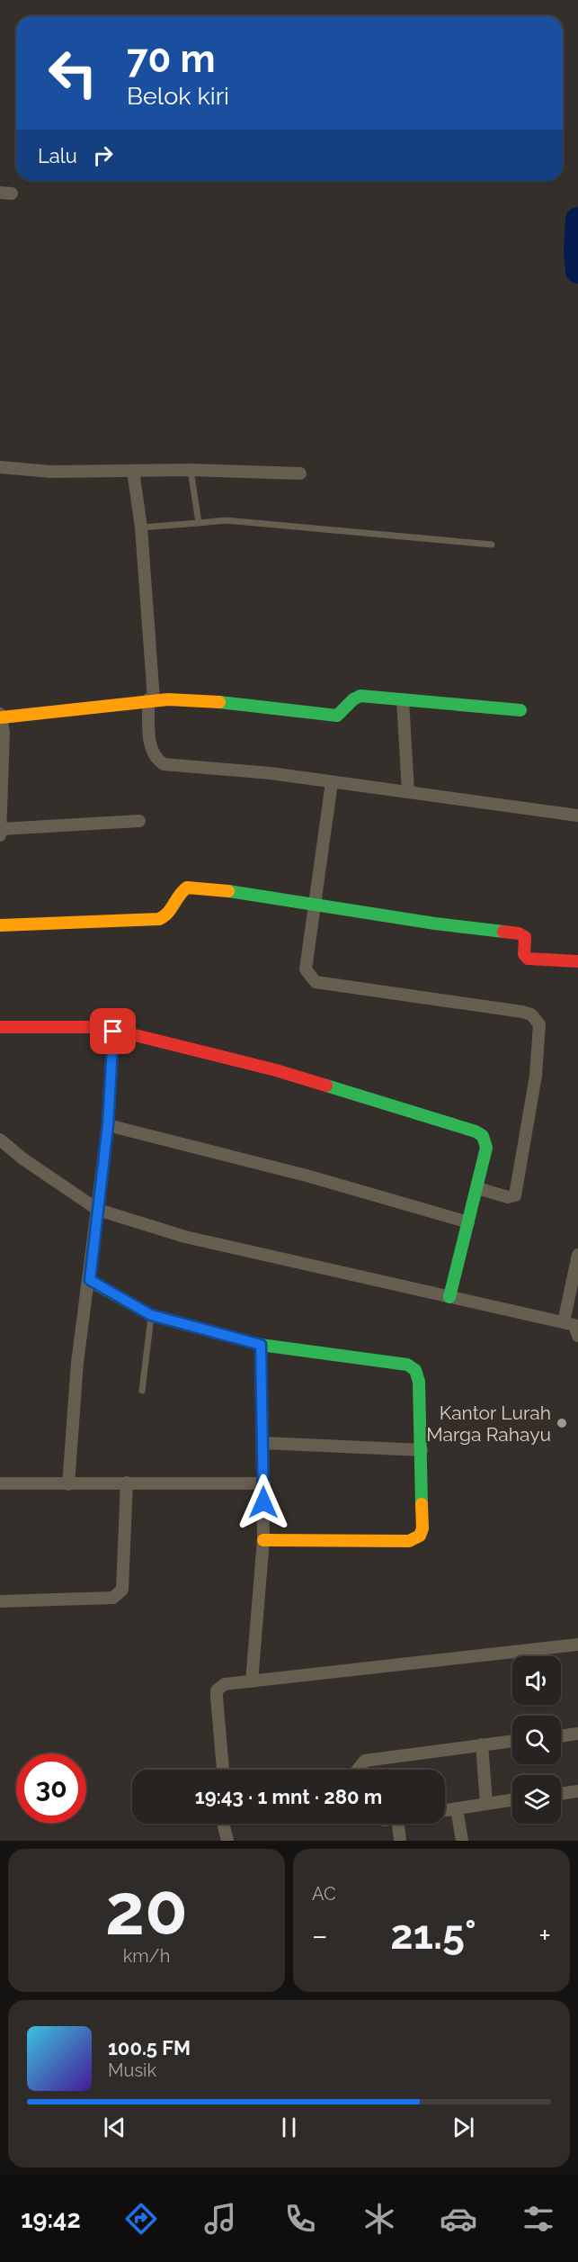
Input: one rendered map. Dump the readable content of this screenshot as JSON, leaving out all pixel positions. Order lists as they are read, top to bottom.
{
  "places": ["Kantor Lurah Marga Rahayu"],
  "page": {
    "turn": ["70 m", "Belok kiri"],
    "then": "Lalu",
    "limit": "30",
    "trip": "19:43 · 1 mnt · 280 m",
    "tile": [
      ["20", "km/h"],
      "AC"
    ],
    "heat": ["−", "21.5°", "+"],
    "song": ["100.5 FM", "Musik"],
    "tabs": "19:42"
  }
}
